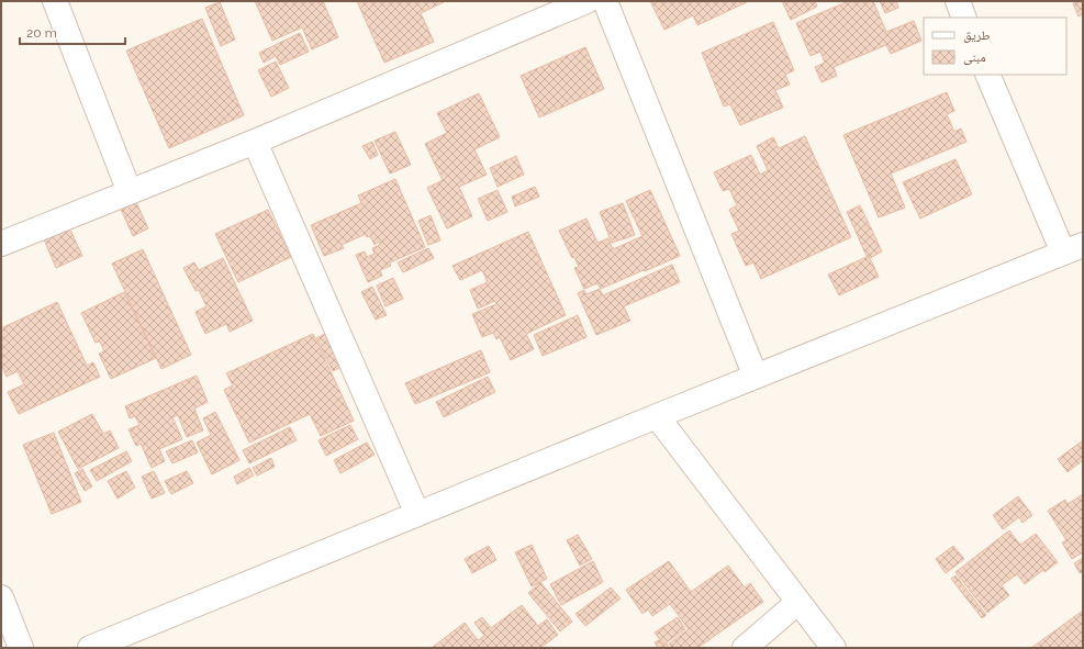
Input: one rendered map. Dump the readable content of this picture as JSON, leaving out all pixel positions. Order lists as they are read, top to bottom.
{
  "legend": ["طريق", "مبنى"],
  "scale_bar": "20 m"
}
